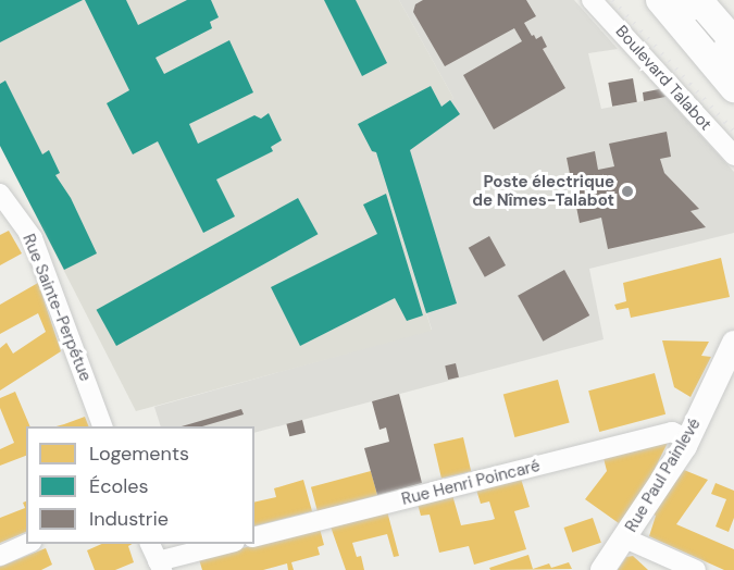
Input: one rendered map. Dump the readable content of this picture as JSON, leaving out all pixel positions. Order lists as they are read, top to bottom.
{
  "streets": {
    "street": [
      "Boulevard Talabot",
      "Rue Sainte-Perpétue",
      "Rue Paul Painlevé",
      "Rue Henri Poincaré"
    ]
  },
  "crossings": [
    ["Rue Paul Painlevé", "Rue Henri Poincaré"]
  ],
  "places": ["Poste électrique de Nîmes-Talabot"],
  "legend": ["Logements", "Écoles", "Industrie"]
}
